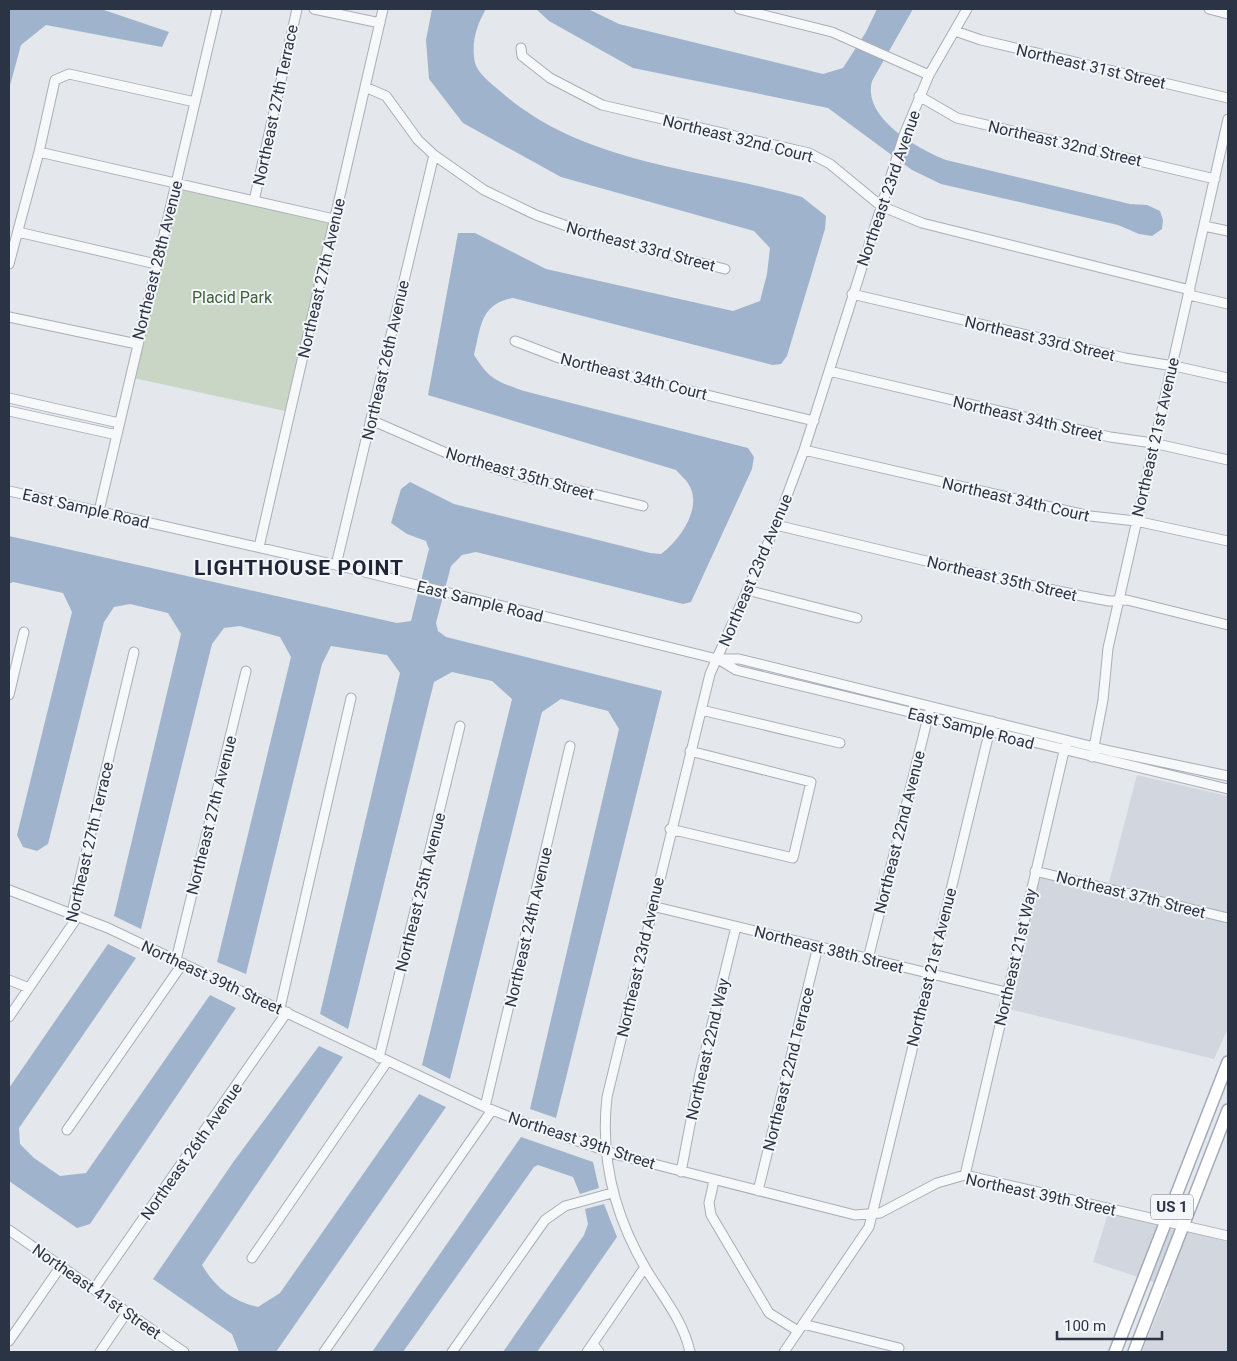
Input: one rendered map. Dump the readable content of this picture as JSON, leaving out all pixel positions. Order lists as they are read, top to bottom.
{
  "streets": {
    "main road": ["US 1"],
    "street": [
      "Northeast 31st Street",
      "Northeast 27th Terrace",
      "Northeast 32nd Court",
      "Northeast 32nd Street",
      "Northeast 23rd Avenue",
      "Northeast 33rd Street",
      "Northeast 28th Avenue",
      "Northeast 27th Avenue",
      "Northeast 26th Avenue",
      "Northeast 34th Court",
      "Northeast 34th Street",
      "Northeast 21st Avenue",
      "Northeast 35th Street",
      "East Sample Road",
      "Northeast 22nd Avenue",
      "Northeast 25th Avenue",
      "Northeast 37th Street",
      "Northeast 24th Avenue",
      "Northeast 38th Street",
      "Northeast 21st Way",
      "Northeast 39th Street",
      "Northeast 22nd Way",
      "Northeast 22nd Terrace",
      "Northeast 41st Street"
    ]
  },
  "crossings": [
    ["Northeast 31st Street", "Northeast 23rd Avenue"],
    ["Northeast 27th Terrace", "Northeast 39th Street"],
    ["Northeast 32nd Court", "Northeast 23rd Avenue"],
    ["Northeast 32nd Court", "Northeast 21st Avenue"],
    ["Northeast 32nd Street", "Northeast 23rd Avenue"],
    ["Northeast 32nd Street", "Northeast 21st Avenue"],
    ["Northeast 23rd Avenue", "Northeast 33rd Street"],
    ["Northeast 23rd Avenue", "Northeast 34th Court"],
    ["Northeast 23rd Avenue", "Northeast 34th Street"],
    ["Northeast 23rd Avenue", "Northeast 35th Street"],
    ["Northeast 23rd Avenue", "East Sample Road"],
    ["Northeast 23rd Avenue", "Northeast 38th Street"],
    ["Northeast 23rd Avenue", "Northeast 39th Street"],
    ["Northeast 33rd Street", "Northeast 27th Avenue"],
    ["Northeast 33rd Street", "Northeast 26th Avenue"],
    ["Northeast 33rd Street", "Northeast 21st Avenue"],
    ["Northeast 28th Avenue", "East Sample Road"],
    ["Northeast 27th Avenue", "East Sample Road"],
    ["Northeast 27th Avenue", "Northeast 39th Street"],
    ["Northeast 26th Avenue", "Northeast 35th Street"],
    ["Northeast 26th Avenue", "East Sample Road"],
    ["Northeast 26th Avenue", "Northeast 39th Street"],
    ["Northeast 26th Avenue", "Northeast 41st Street"],
    ["Northeast 34th Court", "Northeast 21st Avenue"],
    ["Northeast 34th Street", "Northeast 21st Avenue"],
    ["Northeast 21st Avenue", "Northeast 35th Street"],
    ["Northeast 21st Avenue", "East Sample Road"],
    ["Northeast 21st Avenue", "Northeast 38th Street"],
    ["Northeast 21st Avenue", "Northeast 39th Street"],
    ["East Sample Road", "Northeast 22nd Avenue"],
    ["East Sample Road", "Northeast 21st Way"],
    ["Northeast 22nd Avenue", "Northeast 38th Street"],
    ["Northeast 25th Avenue", "Northeast 39th Street"],
    ["Northeast 37th Street", "Northeast 21st Way"],
    ["Northeast 24th Avenue", "Northeast 39th Street"],
    ["Northeast 38th Street", "Northeast 21st Way"],
    ["Northeast 38th Street", "Northeast 22nd Way"],
    ["Northeast 38th Street", "Northeast 22nd Terrace"],
    ["Northeast 21st Way", "Northeast 39th Street"],
    ["Northeast 39th Street", "Northeast 22nd Way"],
    ["Northeast 39th Street", "Northeast 22nd Terrace"],
    ["Northeast 39th Street", "US 1"]
  ],
  "districts": ["LIGHTHOUSE POINT"],
  "parks": ["Placid Park"],
  "scale_bar": "100 m"
}
